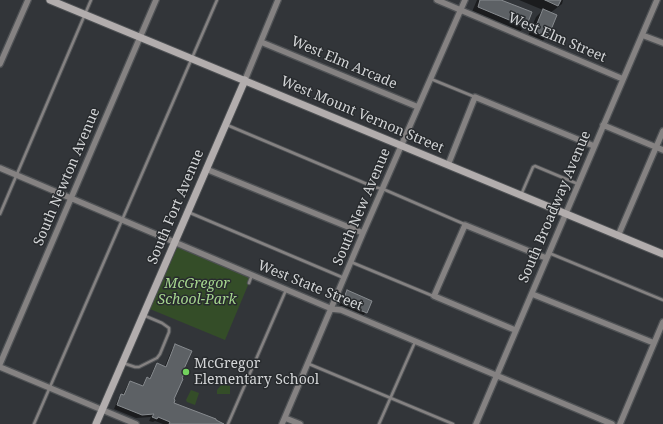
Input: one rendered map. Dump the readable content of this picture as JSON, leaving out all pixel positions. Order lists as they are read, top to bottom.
{
  "streets": {
    "street": [
      "West Elm Street",
      "West Elm Arcade",
      "West Mount Vernon Street",
      "South Newton Avenue",
      "South Fort Avenue",
      "South New Avenue",
      "South Broadway Avenue",
      "West State Street"
    ]
  },
  "crossings": [
    ["West Elm Street", "South New Avenue"],
    ["West Elm Street", "South Broadway Avenue"],
    ["West Elm Arcade", "South Fort Avenue"],
    ["West Elm Arcade", "South New Avenue"],
    ["West Mount Vernon Street", "South Newton Avenue"],
    ["West Mount Vernon Street", "South Fort Avenue"],
    ["West Mount Vernon Street", "South New Avenue"],
    ["West Mount Vernon Street", "South Broadway Avenue"],
    ["South Newton Avenue", "West State Street"],
    ["South Fort Avenue", "West State Street"],
    ["South New Avenue", "West State Street"],
    ["South Broadway Avenue", "West State Street"]
  ],
  "parks": ["McGregor School-Park"],
  "places": ["McGregor Elementary School"]
}
